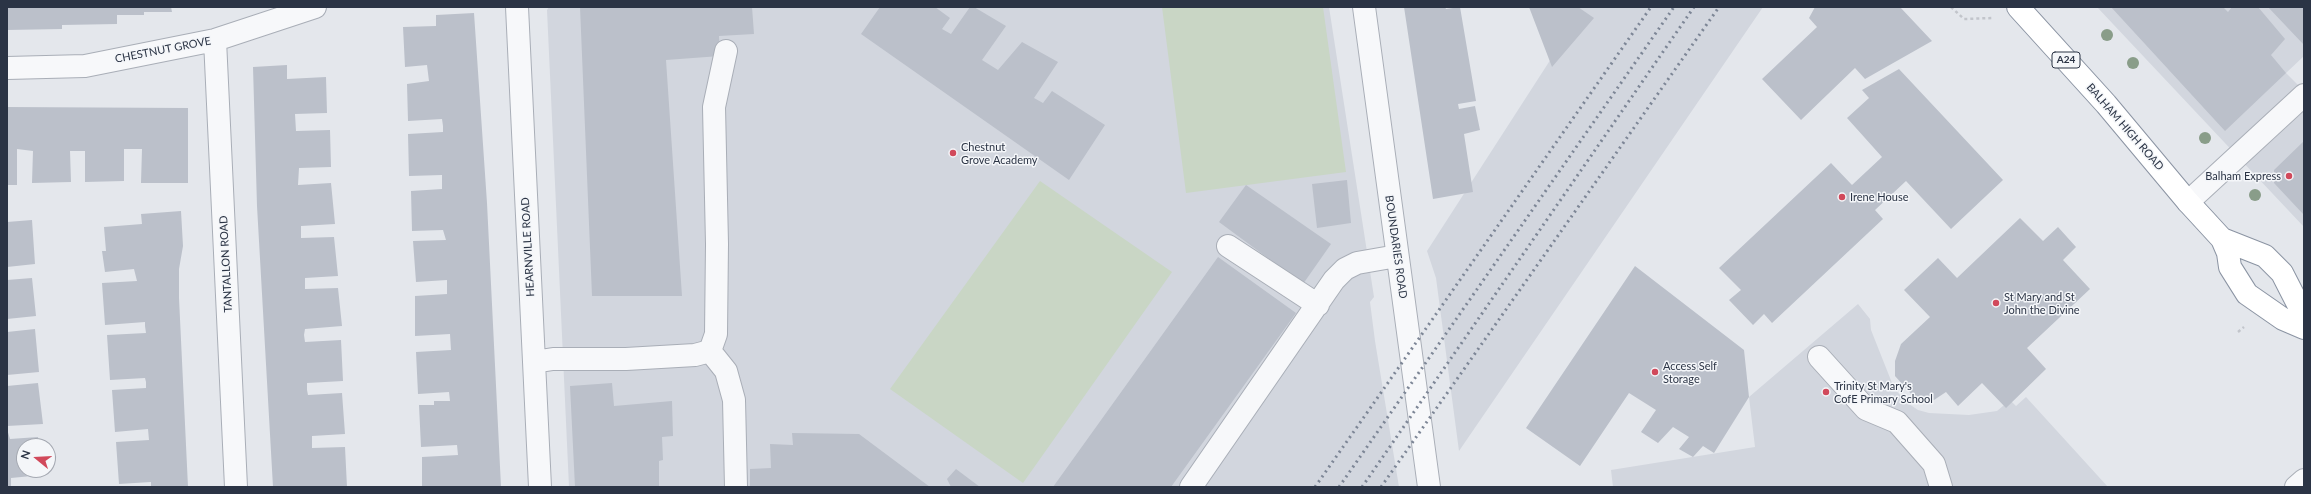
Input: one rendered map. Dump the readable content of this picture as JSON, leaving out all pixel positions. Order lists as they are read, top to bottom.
{
  "streets": {
    "highway": ["A24", "BALHAM HIGH ROAD"],
    "street": [
      "CHESTNUT GROVE",
      "HEARNVILLE ROAD",
      "BOUNDARIES ROAD",
      "TANTALLON ROAD"
    ]
  },
  "crossings": [
    ["CHESTNUT GROVE", "TANTALLON ROAD"]
  ],
  "places": [
    "Chestnut Grove Academy",
    "Balham Express",
    "Irene House",
    "St Mary and St John the Divine",
    "Access Self Storage",
    "Trinity St Mary's CofE Primary School"
  ],
  "north": "left"
}
